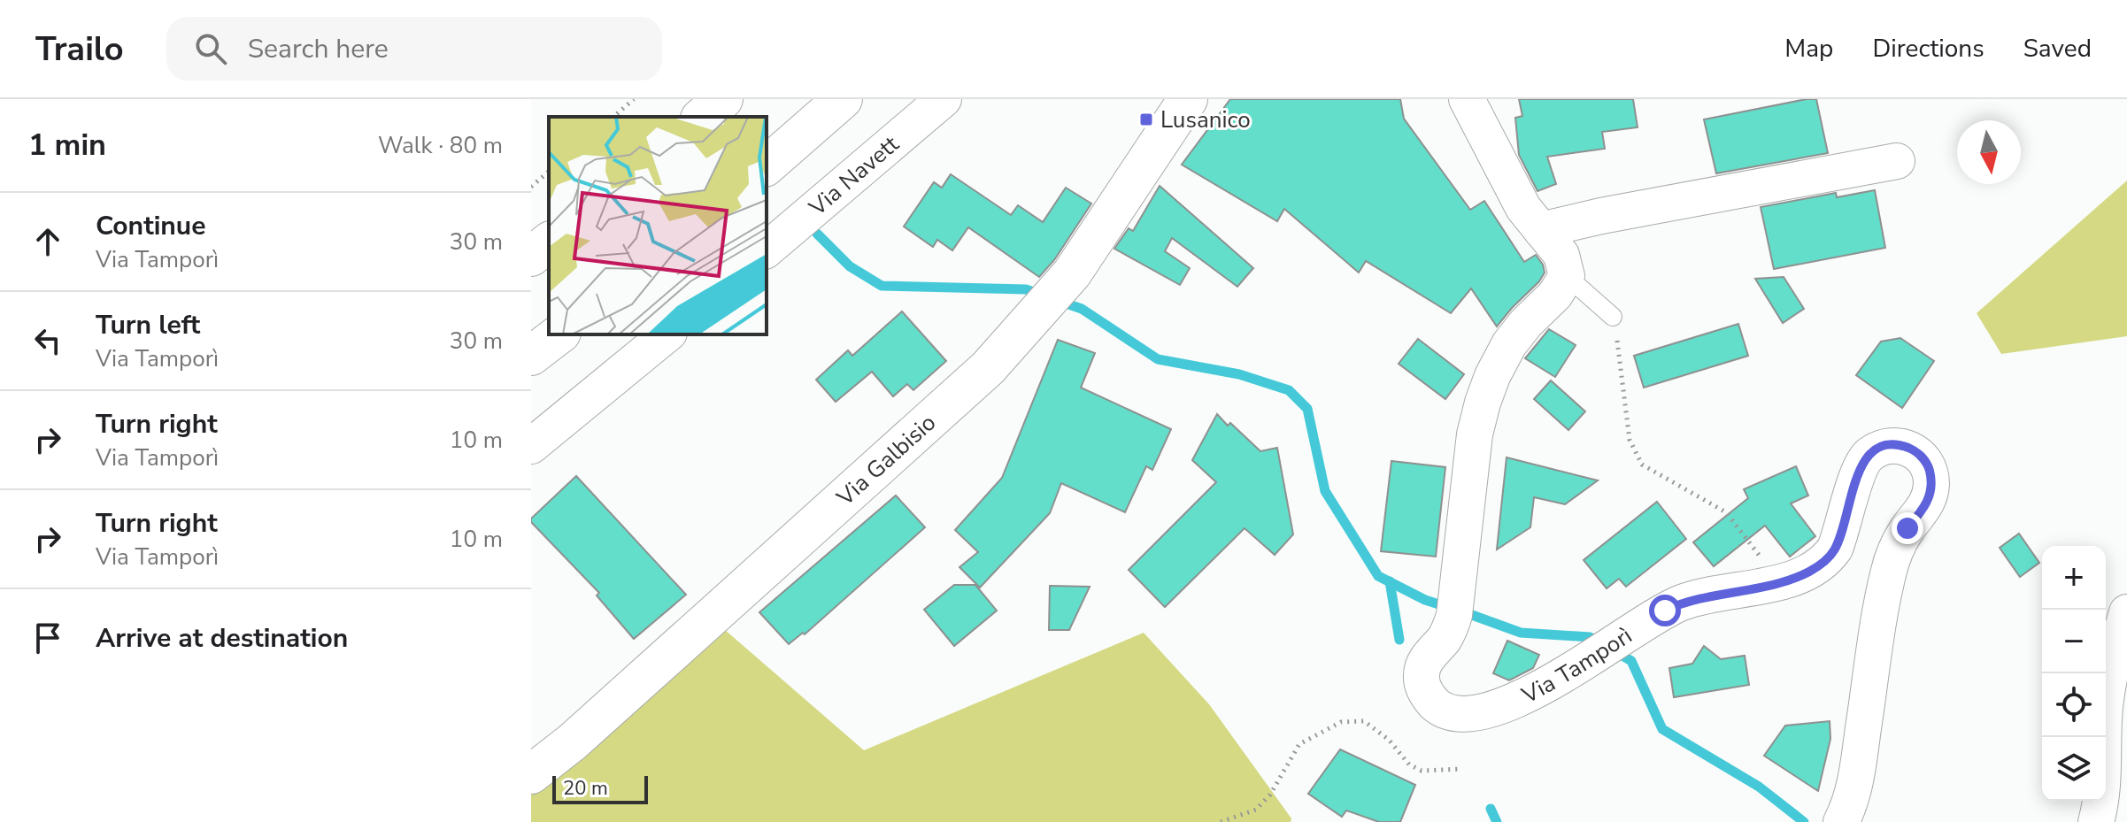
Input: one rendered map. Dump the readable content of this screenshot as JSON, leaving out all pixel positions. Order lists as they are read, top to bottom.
{
  "streets": {
    "main road": ["Via Galbisio"],
    "street": ["Via Navett", "Via Tamporì"]
  },
  "places": {
    "transit": ["Lusanico"]
  },
  "scale_bar": "20 m",
  "north": "bottom",
  "page": {
    "header": "Trailo",
    "search": "Search here",
    "nav": ["Map", "Directions", "Saved"],
    "heading": ["1 min", "Walk · 80 m"],
    "list": [
      ["Continue", "Via Tamporì", "30 m"],
      ["Turn left", "Via Tamporì", "30 m"],
      ["Turn right", "Via Tamporì", "10 m"],
      ["Turn right", "Via Tamporì", "10 m"],
      "Arrive at destination"
    ],
    "map_buttons": ["+", "−"],
    "scale": "20 m"
  }
}
